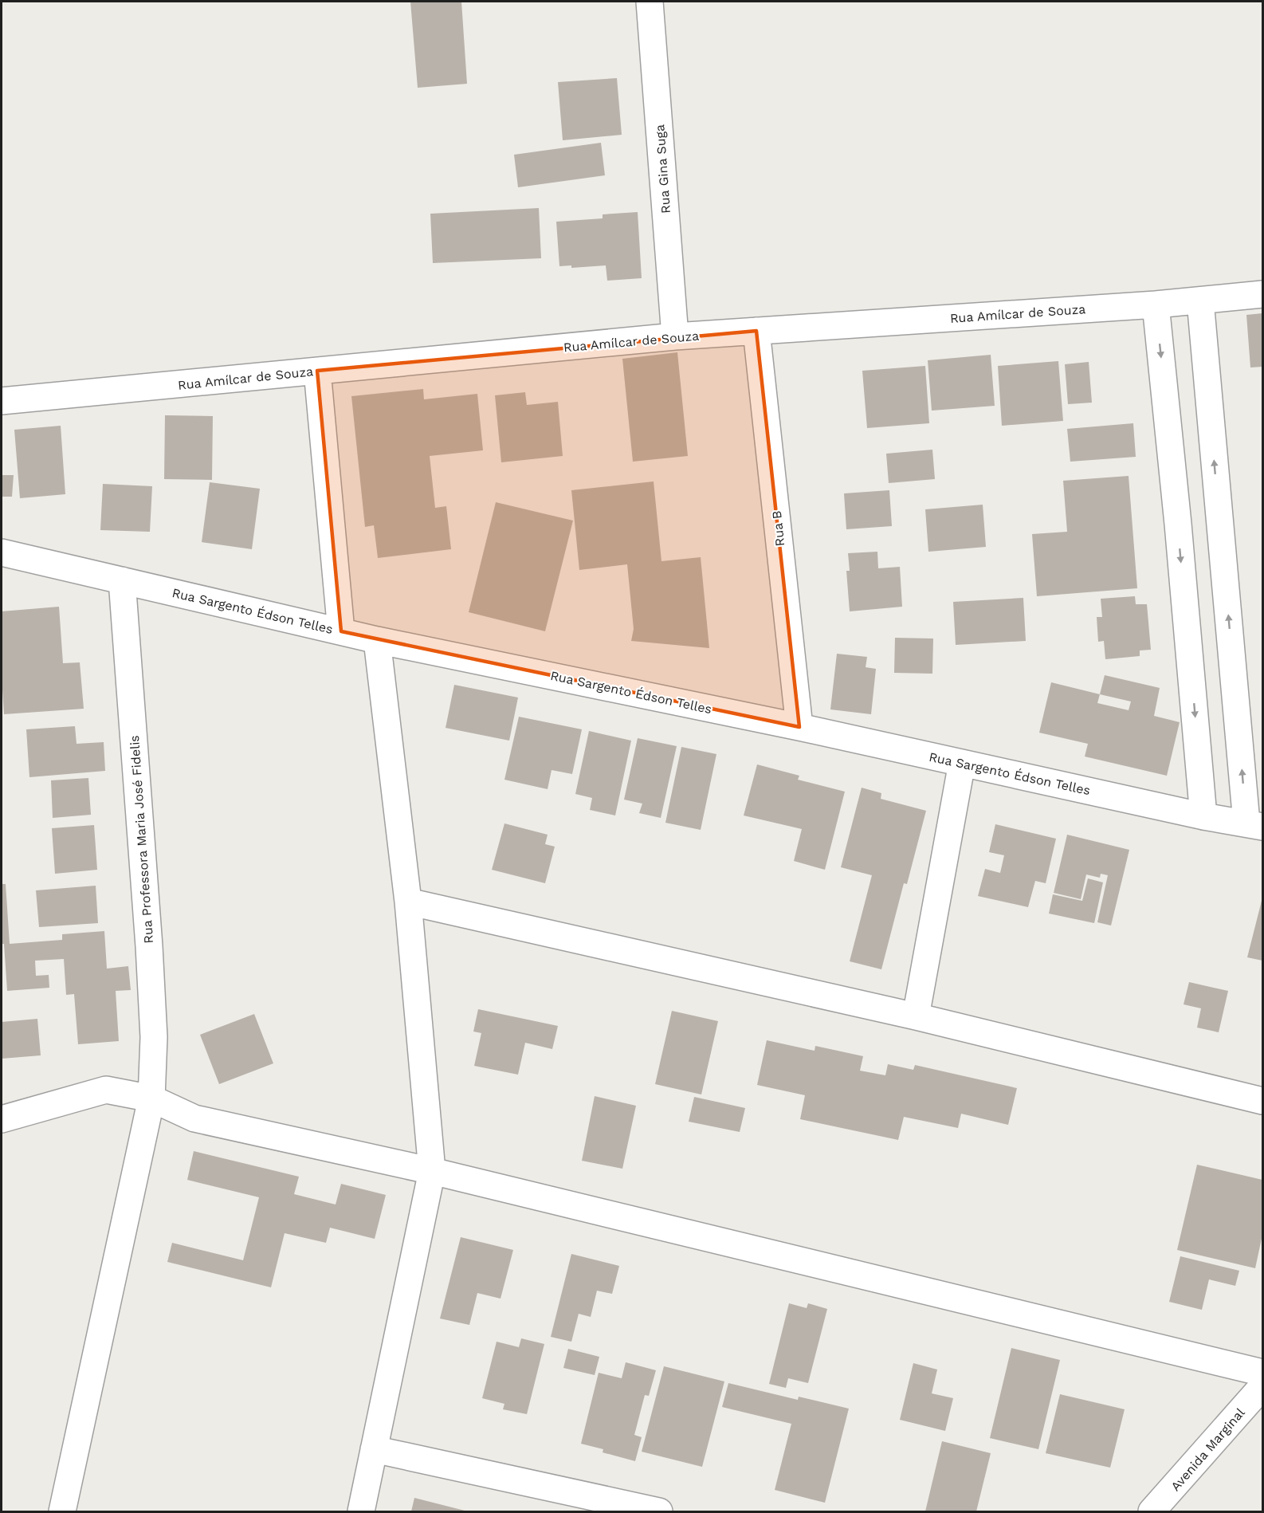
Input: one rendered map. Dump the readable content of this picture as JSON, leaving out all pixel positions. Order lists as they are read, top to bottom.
{
  "streets": {
    "street": [
      "Rua Gina Suga",
      "Rua Amílcar de Souza",
      "Rua B",
      "Rua Sargento Édson Telles",
      "Rua Professora Maria José Fidelis",
      "Avenida Marginal"
    ]
  },
  "crossings": [
    ["Rua Gina Suga", "Rua Amílcar de Souza"],
    ["Rua Amílcar de Souza", "Rua B"],
    ["Rua B", "Rua Sargento Édson Telles"],
    ["Rua Sargento Édson Telles", "Rua Professora Maria José Fidelis"]
  ]
}
